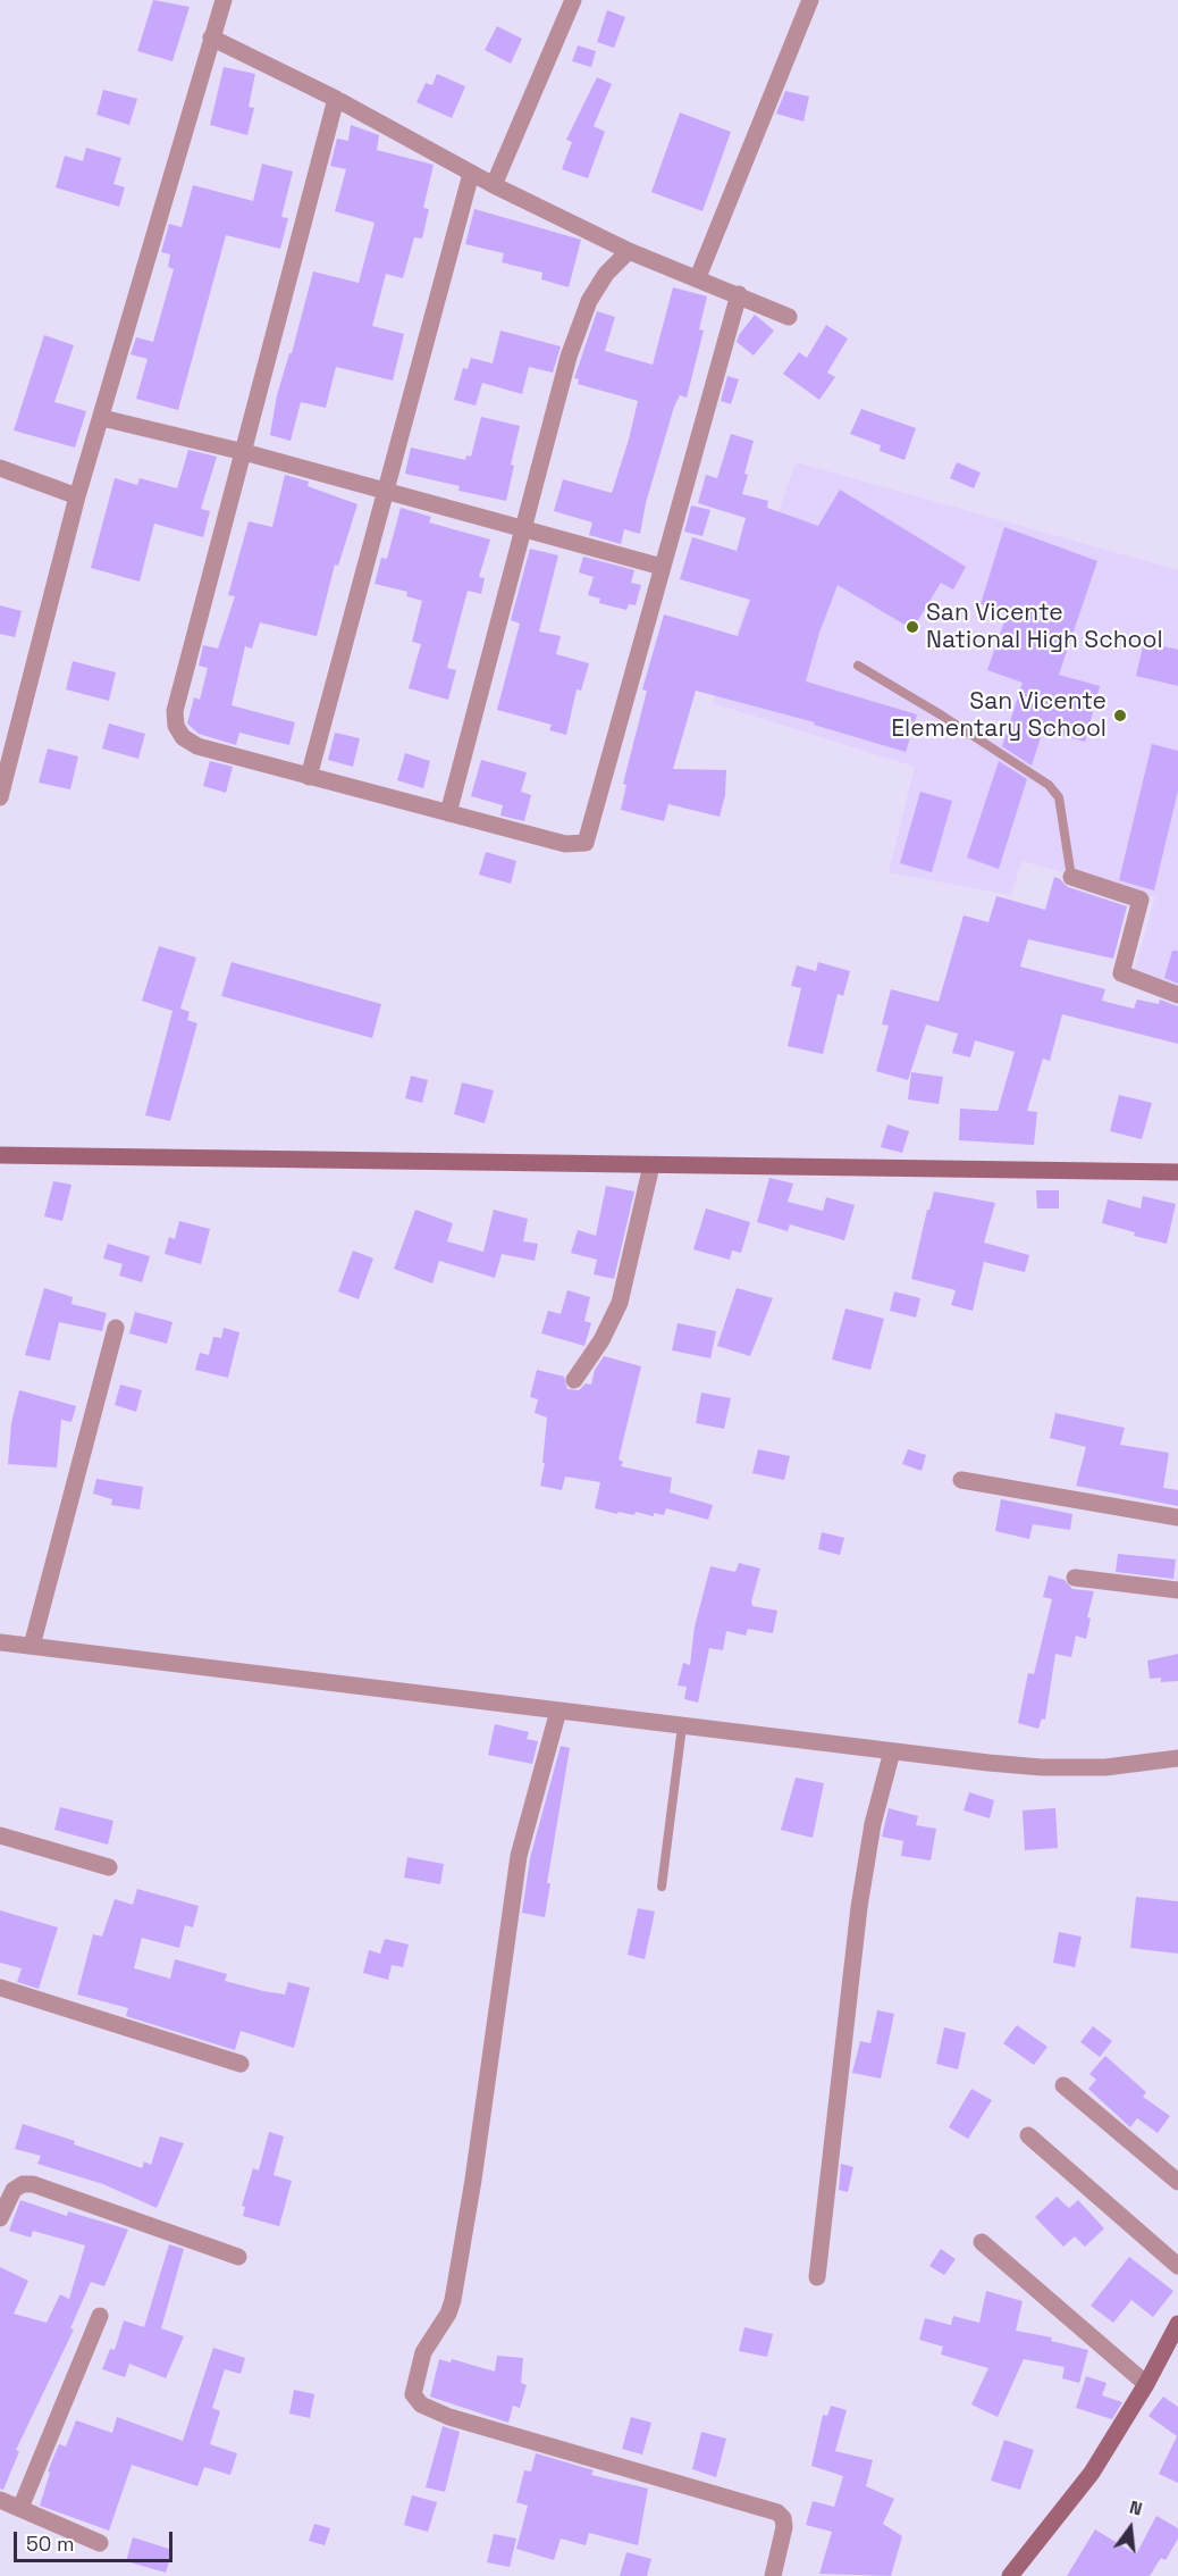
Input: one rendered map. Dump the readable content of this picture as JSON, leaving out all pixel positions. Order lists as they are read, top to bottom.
{
  "places": ["San Vicente National High School", "San Vicente Elementary School"],
  "scale_bar": "50 m",
  "north": "top"
}
